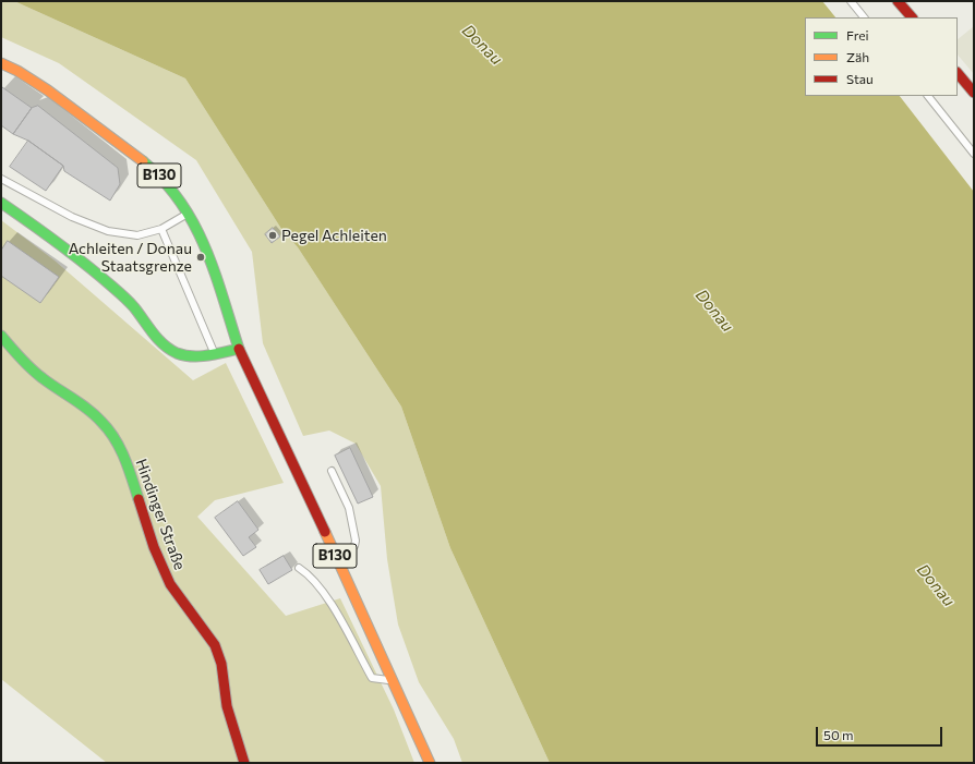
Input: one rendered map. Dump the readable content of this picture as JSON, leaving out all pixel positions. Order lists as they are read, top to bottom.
{
  "streets": {
    "main road": ["B130", "Hindinger Straße"]
  },
  "water": ["Donau"],
  "places": ["Pegel Achleiten", "Achleiten / Donau Staatsgrenze"],
  "legend": ["Frei", "Zäh", "Stau"],
  "scale_bar": "50 m"
}
